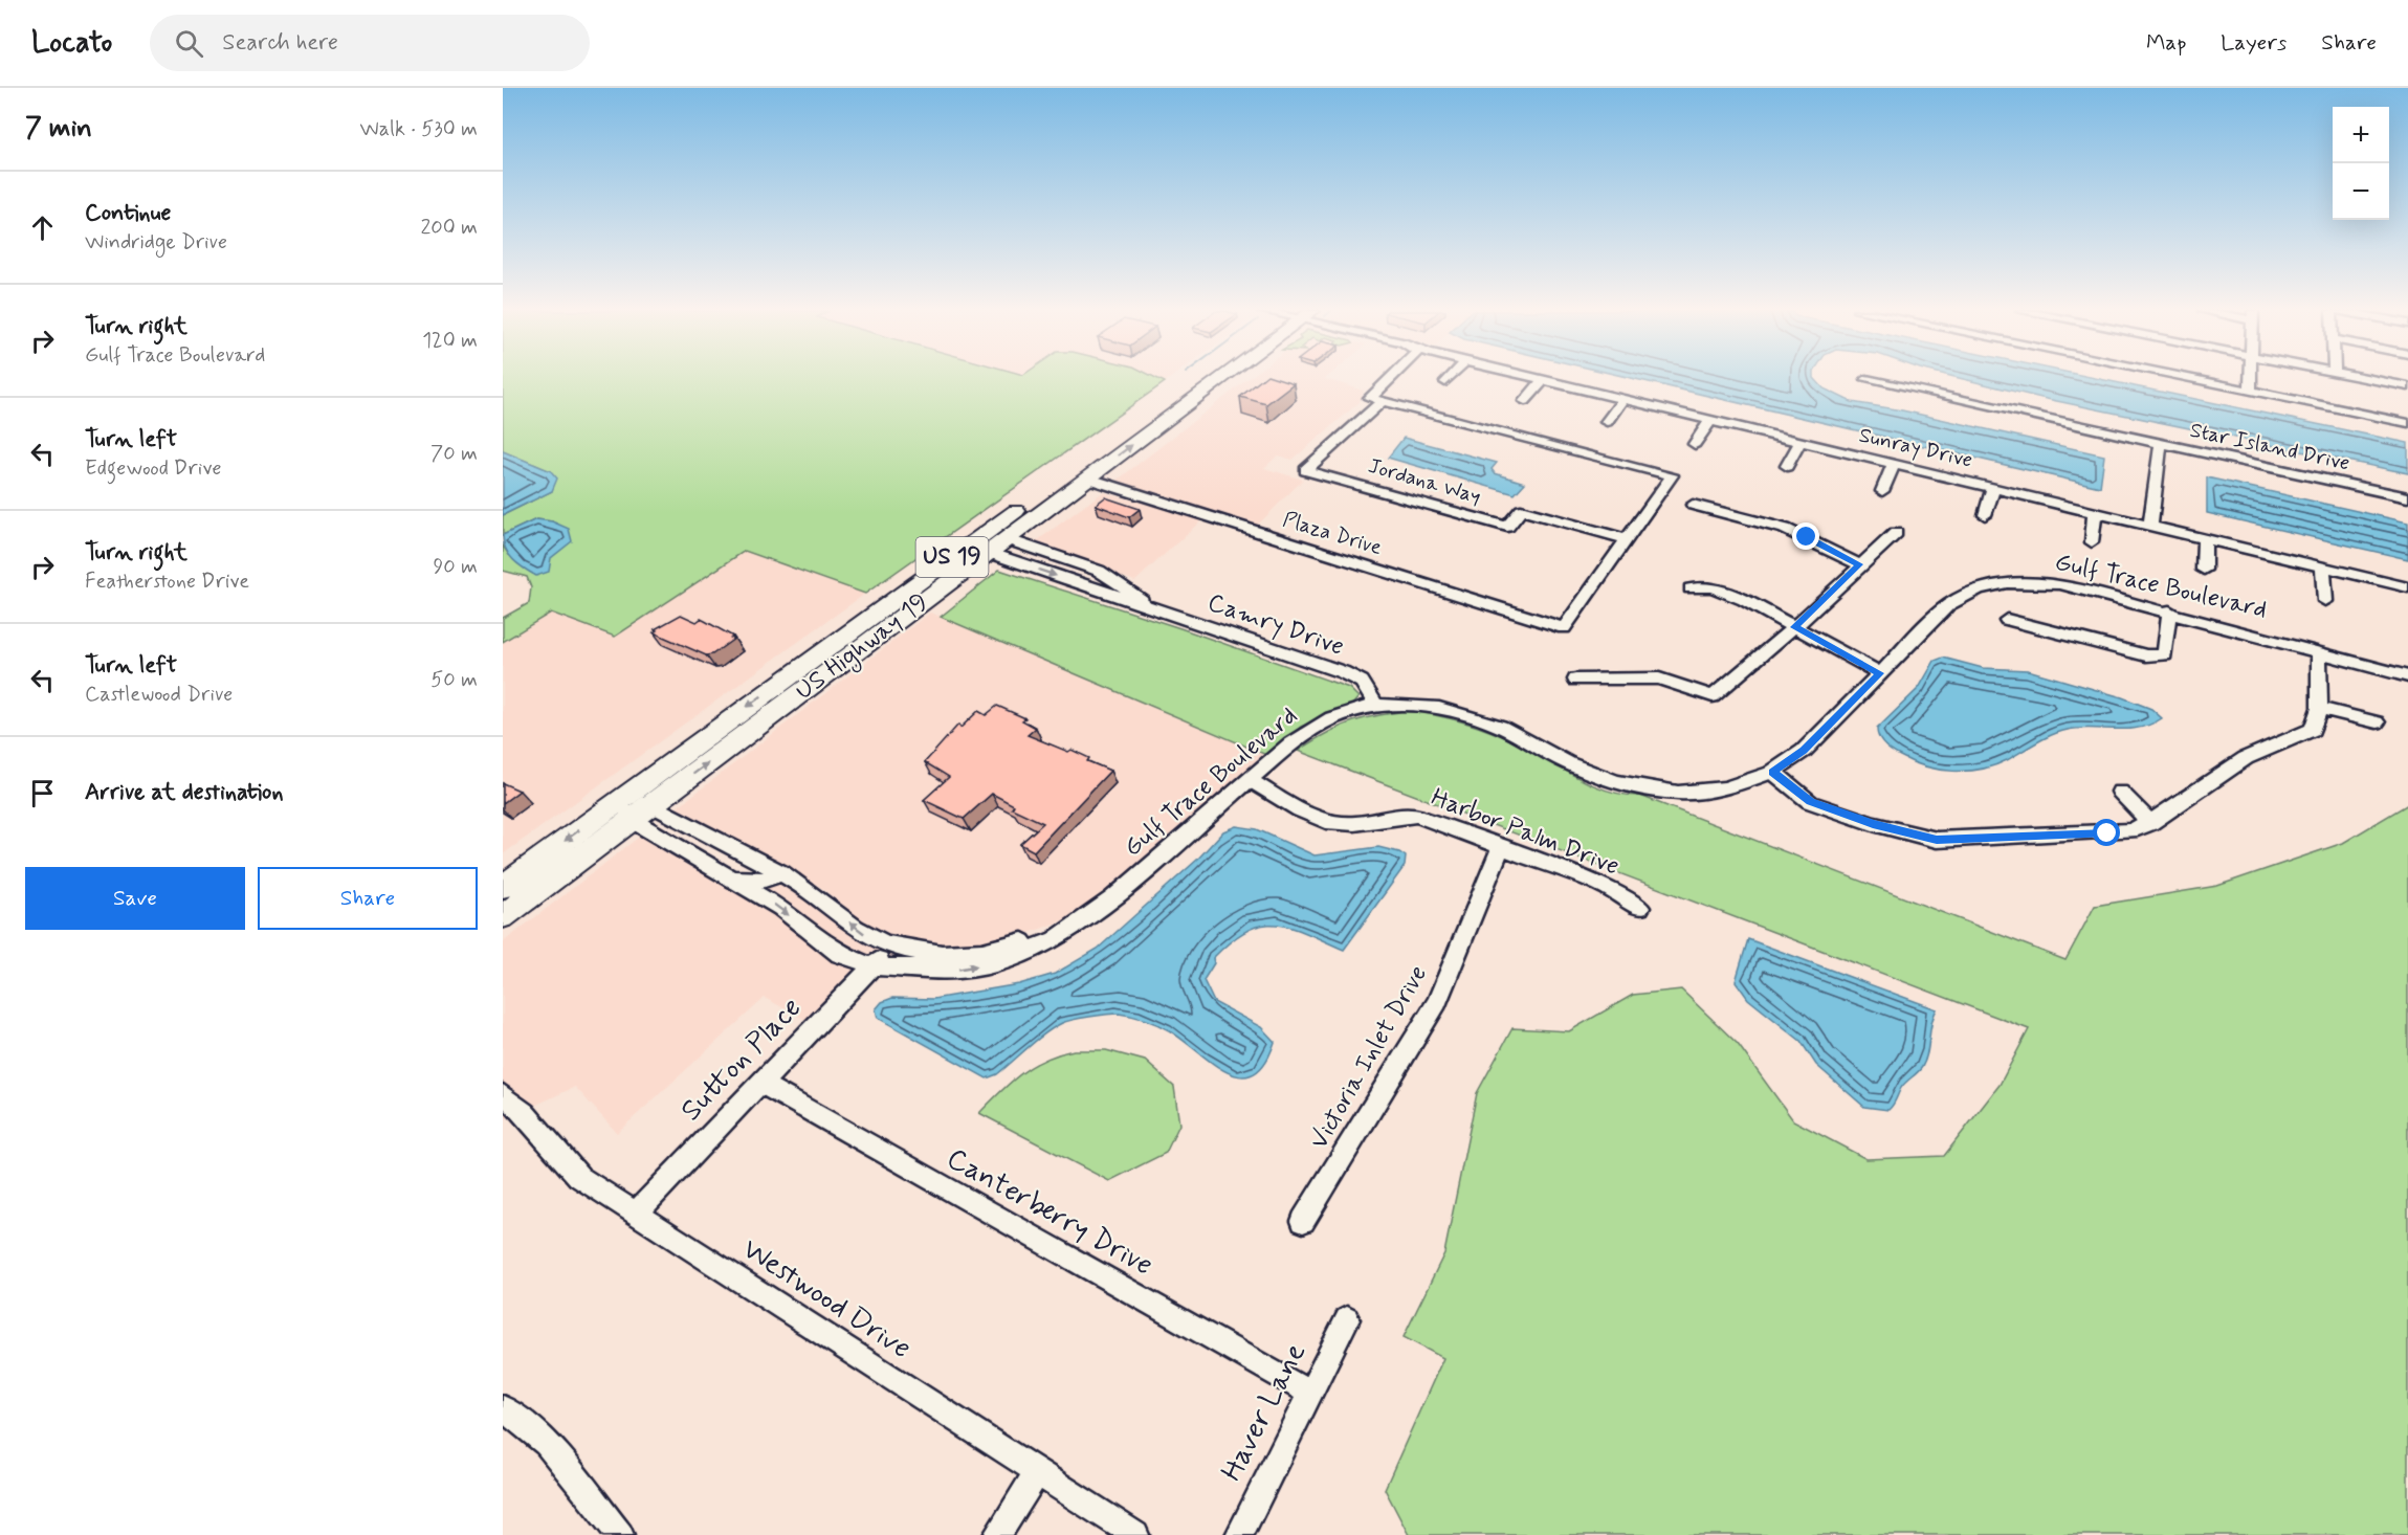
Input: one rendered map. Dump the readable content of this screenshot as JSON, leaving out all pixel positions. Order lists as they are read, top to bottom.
{
  "streets": {
    "highway": ["US 19", "US Highway 19"],
    "street": [
      "Star Island Drive",
      "Sunray Drive",
      "Jordana Way",
      "Plaza Drive",
      "Gulf Trace Boulevard",
      "Camry Drive",
      "Harbor Palm Drive",
      "Victoria Inlet Drive",
      "Sutton Place",
      "Canterberry Drive",
      "Westwood Drive",
      "Haver Lane"
    ]
  },
  "crossings": [
    ["Jordana Way", "Plaza Drive"],
    ["Plaza Drive", "US Highway 19"],
    ["Gulf Trace Boulevard", "Camry Drive"],
    ["Gulf Trace Boulevard", "US Highway 19"],
    ["Gulf Trace Boulevard", "Harbor Palm Drive"],
    ["Gulf Trace Boulevard", "Sutton Place"],
    ["Camry Drive", "US Highway 19"],
    ["Harbor Palm Drive", "Victoria Inlet Drive"],
    ["Sutton Place", "Canterberry Drive"],
    ["Sutton Place", "Westwood Drive"],
    ["Canterberry Drive", "Haver Lane"]
  ],
  "page": {
    "header": "Locato",
    "search": "Search here",
    "nav": ["Map", "Layers", "Share"],
    "heading": ["7 min", "Walk · 530 m"],
    "map_buttons": ["+", "−"],
    "list": [
      ["Continue", "Windridge Drive", "200 m"],
      ["Turn right", "Gulf Trace Boulevard", "120 m"],
      ["Turn left", "Edgewood Drive", "70 m"],
      ["Turn right", "Featherstone Drive", "90 m"],
      ["Turn left", "Castlewood Drive", "50 m"],
      "Arrive at destination"
    ],
    "buttons": ["Save", "Share"]
  }
}
